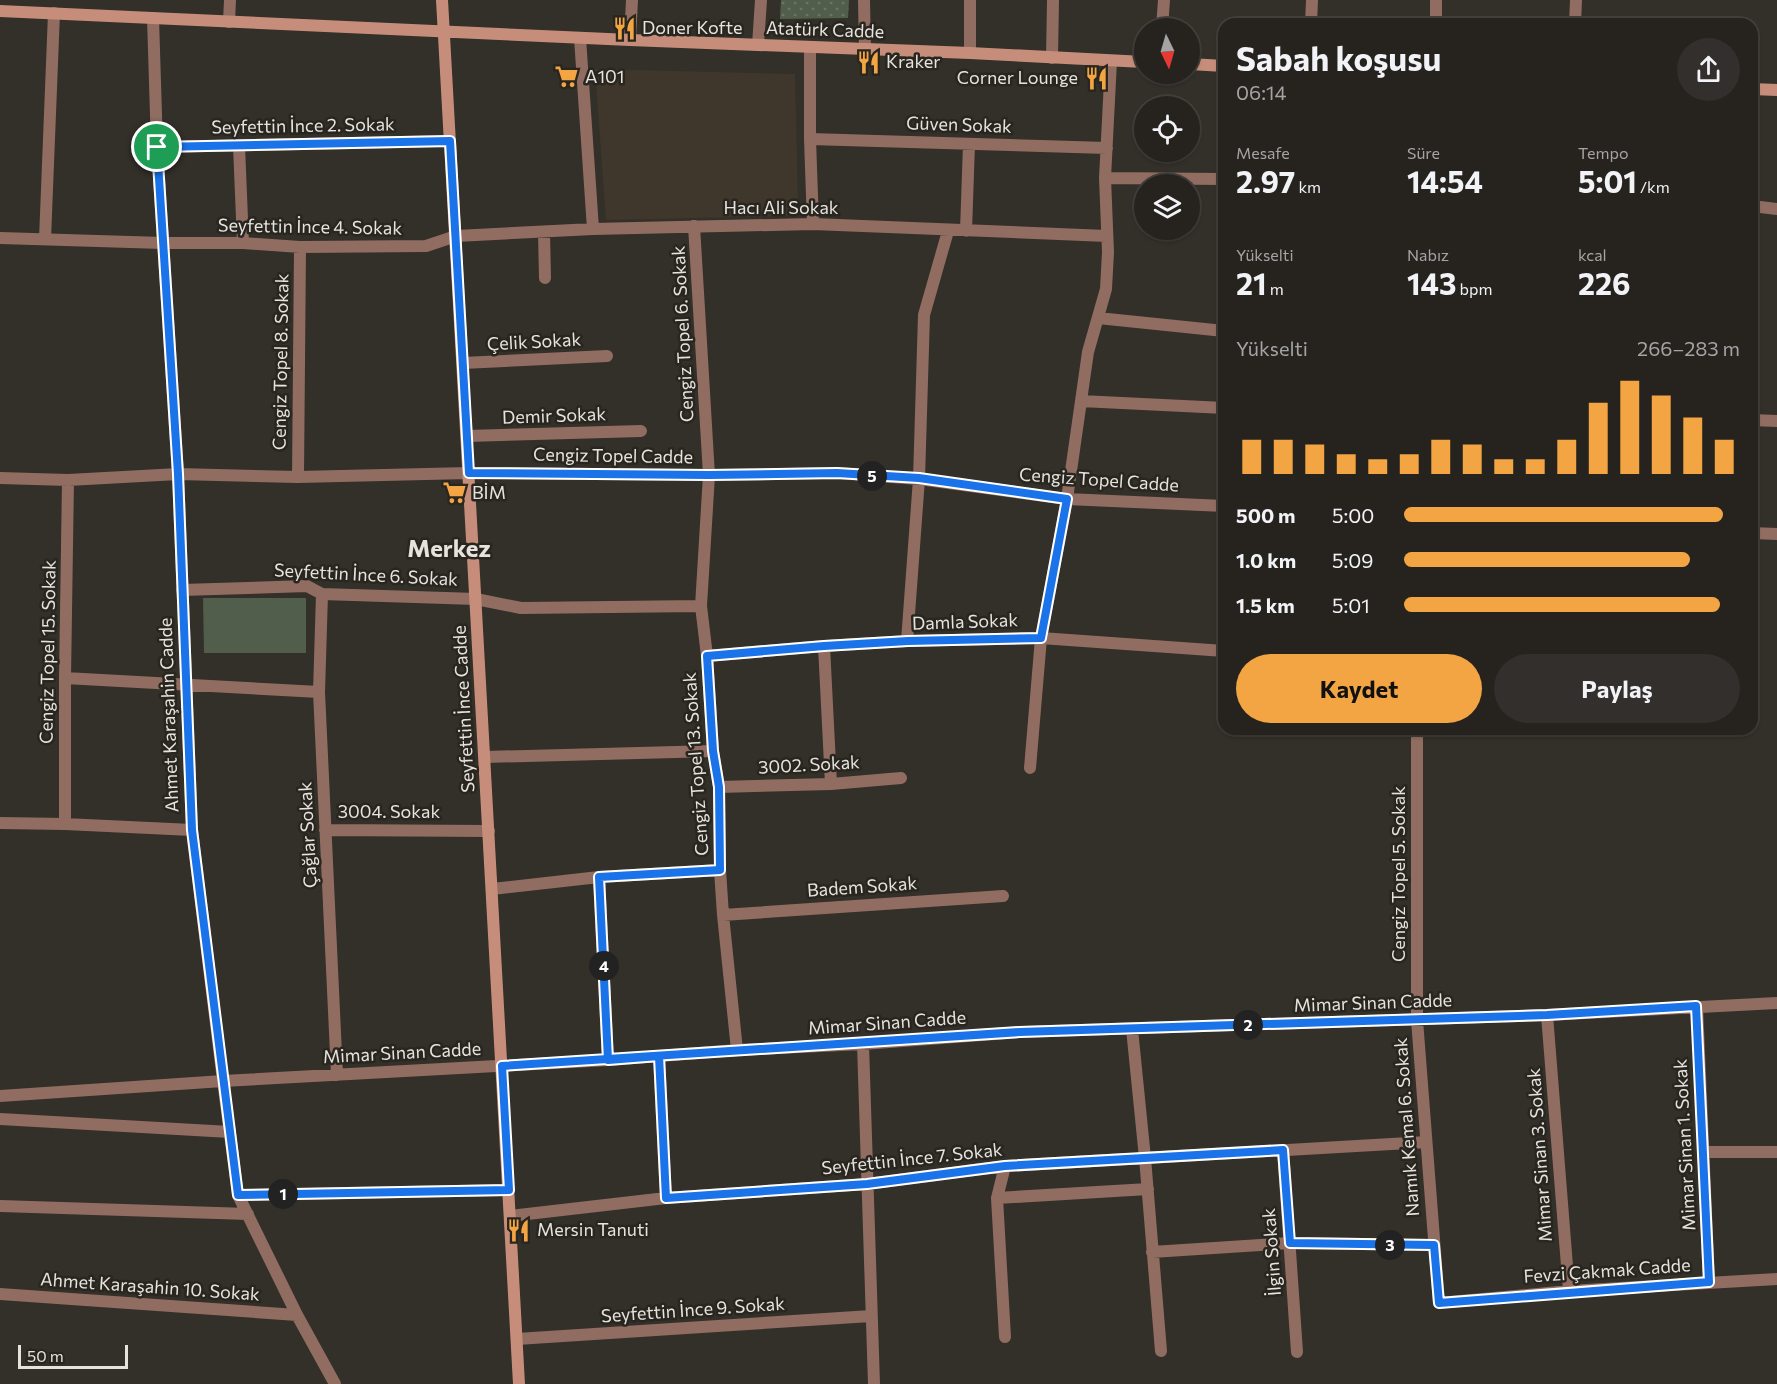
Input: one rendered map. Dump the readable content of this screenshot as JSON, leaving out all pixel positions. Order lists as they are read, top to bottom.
{
  "streets": {
    "main road": ["Atatürk Cadde", "Seyfettin İnce Cadde"],
    "street": [
      "Güven Sokak",
      "Seyfettin İnce 2. Sokak",
      "Hacı Ali Sokak",
      "Seyfettin İnce 4. Sokak",
      "Cengiz Topel 6. Sokak",
      "Çelik Sokak",
      "Cengiz Topel 8. Sokak",
      "Demir Sokak",
      "Cengiz Topel Cadde",
      "Seyfettin İnce 6. Sokak",
      "Damla Sokak",
      "Cengiz Topel 15. Sokak",
      "Ahmet Karaşahin Cadde",
      "Cengiz Topel 13. Sokak",
      "3002. Sokak",
      "3004. Sokak",
      "Çağlar Sokak",
      "Cengiz Topel 5. Sokak",
      "Badem Sokak",
      "Mimar Sinan Cadde",
      "Namık Kemal 6. Sokak",
      "Mimar Sinan 1. Sokak",
      "Mimar Sinan 3. Sokak",
      "Seyfettin İnce 7. Sokak",
      "İlgin Sokak",
      "Fevzi Çakmak Cadde",
      "Ahmet Karaşahin 10. Sokak",
      "Seyfettin İnce 9. Sokak"
    ]
  },
  "crossings": [
    ["Atatürk Cadde", "Seyfettin İnce Cadde"],
    ["Atatürk Cadde", "Ahmet Karaşahin Cadde"],
    ["Seyfettin İnce 2. Sokak", "Seyfettin İnce Cadde"],
    ["Seyfettin İnce 2. Sokak", "Ahmet Karaşahin Cadde"],
    ["Hacı Ali Sokak", "Seyfettin İnce 4. Sokak"],
    ["Hacı Ali Sokak", "Cengiz Topel 6. Sokak"],
    ["Hacı Ali Sokak", "Seyfettin İnce Cadde"],
    ["Seyfettin İnce 4. Sokak", "Cengiz Topel 8. Sokak"],
    ["Seyfettin İnce 4. Sokak", "Seyfettin İnce Cadde"],
    ["Seyfettin İnce 4. Sokak", "Ahmet Karaşahin Cadde"],
    ["Cengiz Topel 6. Sokak", "Cengiz Topel Cadde"],
    ["Cengiz Topel 6. Sokak", "Cengiz Topel 13. Sokak"],
    ["Çelik Sokak", "Seyfettin İnce Cadde"],
    ["Cengiz Topel 8. Sokak", "Cengiz Topel Cadde"],
    ["Demir Sokak", "Seyfettin İnce Cadde"],
    ["Cengiz Topel Cadde", "Cengiz Topel 15. Sokak"],
    ["Cengiz Topel Cadde", "Seyfettin İnce Cadde"],
    ["Cengiz Topel Cadde", "Ahmet Karaşahin Cadde"],
    ["Cengiz Topel Cadde", "Cengiz Topel 13. Sokak"],
    ["Seyfettin İnce 6. Sokak", "Seyfettin İnce Cadde"],
    ["Seyfettin İnce 6. Sokak", "Ahmet Karaşahin Cadde"],
    ["Seyfettin İnce 6. Sokak", "Cengiz Topel 13. Sokak"],
    ["Seyfettin İnce 6. Sokak", "Çağlar Sokak"],
    ["Damla Sokak", "Cengiz Topel 13. Sokak"],
    ["Seyfettin İnce Cadde", "3004. Sokak"],
    ["Seyfettin İnce Cadde", "Mimar Sinan Cadde"],
    ["Seyfettin İnce Cadde", "Seyfettin İnce 7. Sokak"],
    ["Seyfettin İnce Cadde", "Seyfettin İnce 9. Sokak"],
    ["Ahmet Karaşahin Cadde", "Mimar Sinan Cadde"],
    ["Ahmet Karaşahin Cadde", "Ahmet Karaşahin 10. Sokak"],
    ["Cengiz Topel 13. Sokak", "3002. Sokak"],
    ["Cengiz Topel 13. Sokak", "Badem Sokak"],
    ["Cengiz Topel 13. Sokak", "Mimar Sinan Cadde"],
    ["3004. Sokak", "Çağlar Sokak"],
    ["Çağlar Sokak", "Mimar Sinan Cadde"],
    ["Cengiz Topel 5. Sokak", "Mimar Sinan Cadde"],
    ["Cengiz Topel 5. Sokak", "Namık Kemal 6. Sokak"],
    ["Mimar Sinan Cadde", "Namık Kemal 6. Sokak"],
    ["Mimar Sinan Cadde", "Mimar Sinan 1. Sokak"],
    ["Mimar Sinan Cadde", "Mimar Sinan 3. Sokak"],
    ["Namık Kemal 6. Sokak", "Seyfettin İnce 7. Sokak"],
    ["Namık Kemal 6. Sokak", "Fevzi Çakmak Cadde"],
    ["Mimar Sinan 1. Sokak", "Fevzi Çakmak Cadde"],
    ["Mimar Sinan 3. Sokak", "Fevzi Çakmak Cadde"],
    ["Seyfettin İnce 7. Sokak", "İlgin Sokak"]
  ],
  "districts": ["Merkez"],
  "places": {
    "restaurant": [
      "Doner Kofte",
      "Kraker",
      "Corner Lounge",
      "Mersin Tanuti"
    ],
    "supermarket": ["A101", "BİM"]
  },
  "scale_bar": "50 m",
  "north": "bottom",
  "page": {
    "heading": ["Sabah koşusu", "06:14"],
    "stats": [
      ["Mesafe", "2.97 km"],
      ["Süre", "14:54"],
      ["Tempo", "5:01 /km"],
      ["Yükselti", "21 m"],
      ["Nabız", "143 bpm"],
      ["kcal", "226"]
    ],
    "chart": ["Yükselti", "266–283 m"],
    "pins": [
      "5",
      "4",
      "2",
      "1",
      "3"
    ],
    "list": [
      {
        "name": "500 m",
        "note": "5:00"
      },
      {
        "name": "1.0 km",
        "note": "5:09"
      },
      {
        "name": "1.5 km",
        "note": "5:01"
      }
    ],
    "buttons": ["Kaydet", "Paylaş"],
    "scale": "50 m"
  }
}
